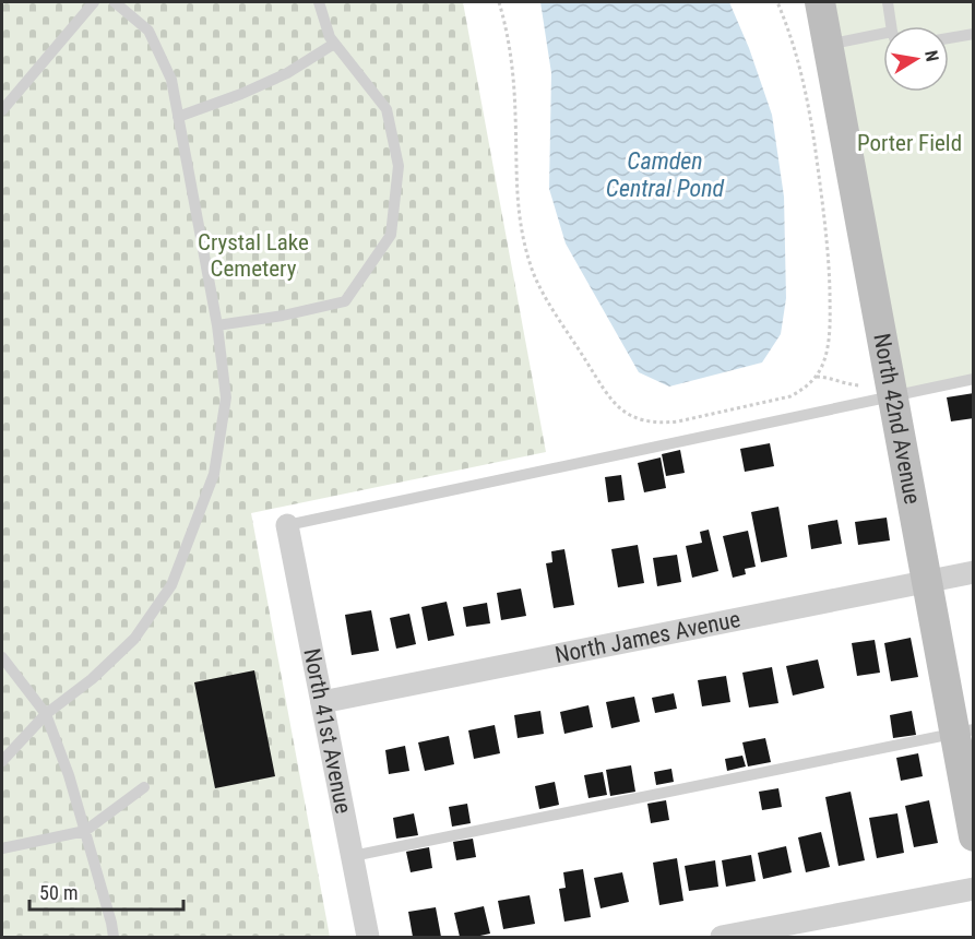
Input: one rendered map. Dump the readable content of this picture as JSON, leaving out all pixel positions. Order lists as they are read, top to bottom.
{
  "streets": {
    "street": ["North 42nd Avenue", "North James Avenue", "North 41st Avenue"]
  },
  "crossings": [
    ["North 42nd Avenue", "North James Avenue"],
    ["North James Avenue", "North 41st Avenue"]
  ],
  "water": ["Camden Central Pond"],
  "parks": ["Porter Field", "Crystal Lake Cemetery"],
  "scale_bar": "50 m",
  "north": "right"
}
